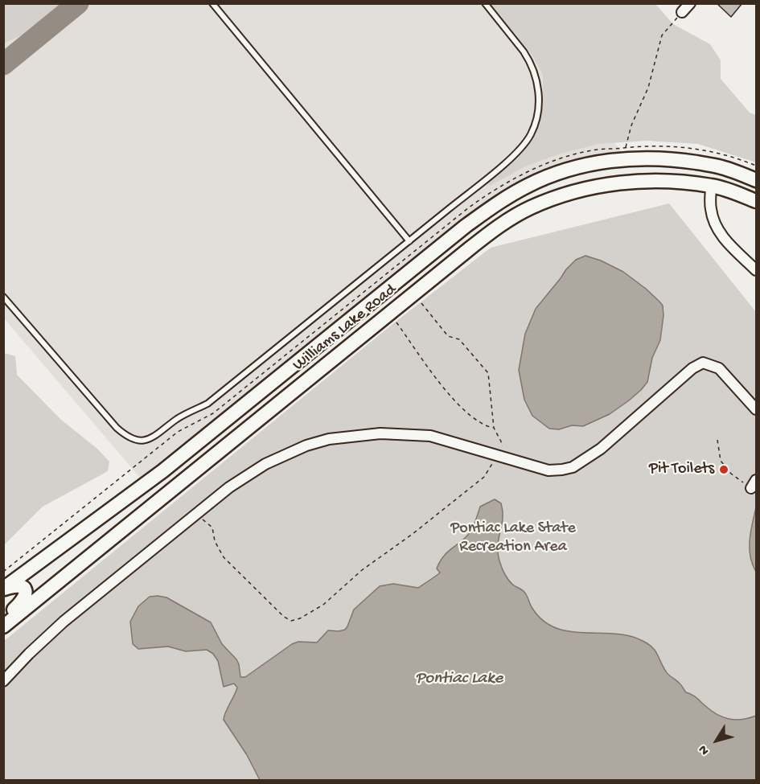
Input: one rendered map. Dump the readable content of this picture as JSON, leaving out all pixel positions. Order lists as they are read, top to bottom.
{
  "streets": {
    "main road": ["Williams Lake Road"]
  },
  "water": ["Pontiac Lake"],
  "parks": ["Pontiac Lake State Recreation Area"],
  "places": ["Pit Toilets"],
  "north": "bottom left"
}
